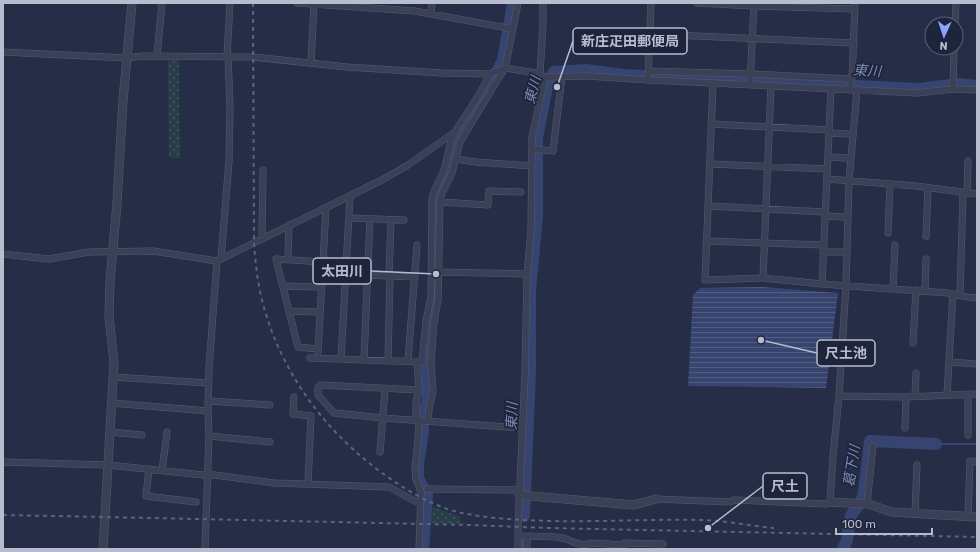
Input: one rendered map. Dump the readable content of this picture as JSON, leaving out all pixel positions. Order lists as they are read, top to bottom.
{
  "water": ["東川", "葛下川"],
  "places": [
    "新庄疋田郵便局",
    "太田川",
    "尺土池",
    "尺土"
  ],
  "scale_bar": "100 m",
  "north": "bottom"
}
